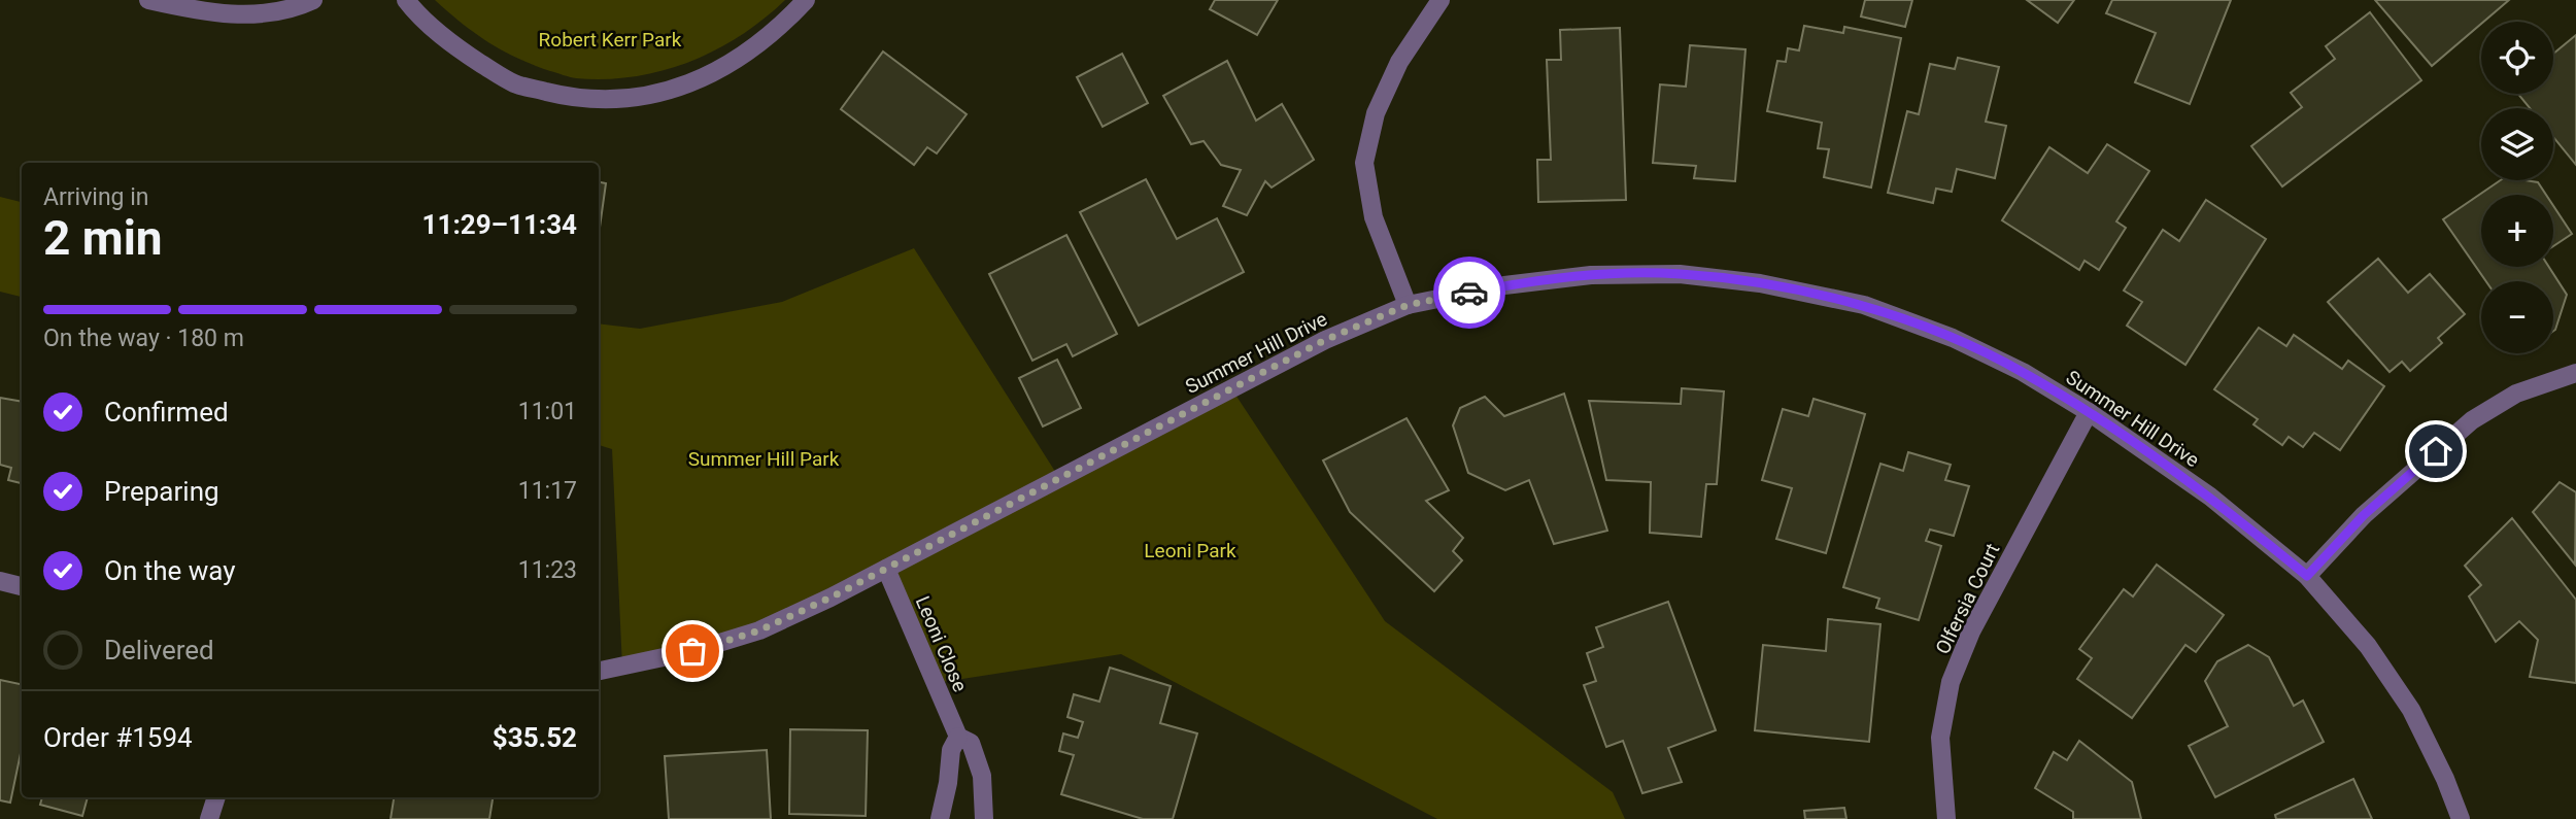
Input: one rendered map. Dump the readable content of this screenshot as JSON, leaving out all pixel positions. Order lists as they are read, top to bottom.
{
  "streets": {
    "street": ["Summer Hill Drive", "Olfersia Court", "Leoni Close"]
  },
  "crossings": [
    ["Summer Hill Drive", "Olfersia Court"],
    ["Summer Hill Drive", "Leoni Close"]
  ],
  "parks": ["Robert Kerr Park", "Summer Hill Park", "Leoni Park"],
  "page": {
    "map_buttons": ["+", "−"],
    "heading": ["2 min", "Arriving in", "11:29–11:34"],
    "panel": ["Order #1594", "$35.52"],
    "bar": "On the way · 180 m",
    "list": [
      ["Confirmed", "11:01"],
      ["Preparing", "11:17"],
      ["On the way", "11:23"],
      "Delivered"
    ]
  }
}
